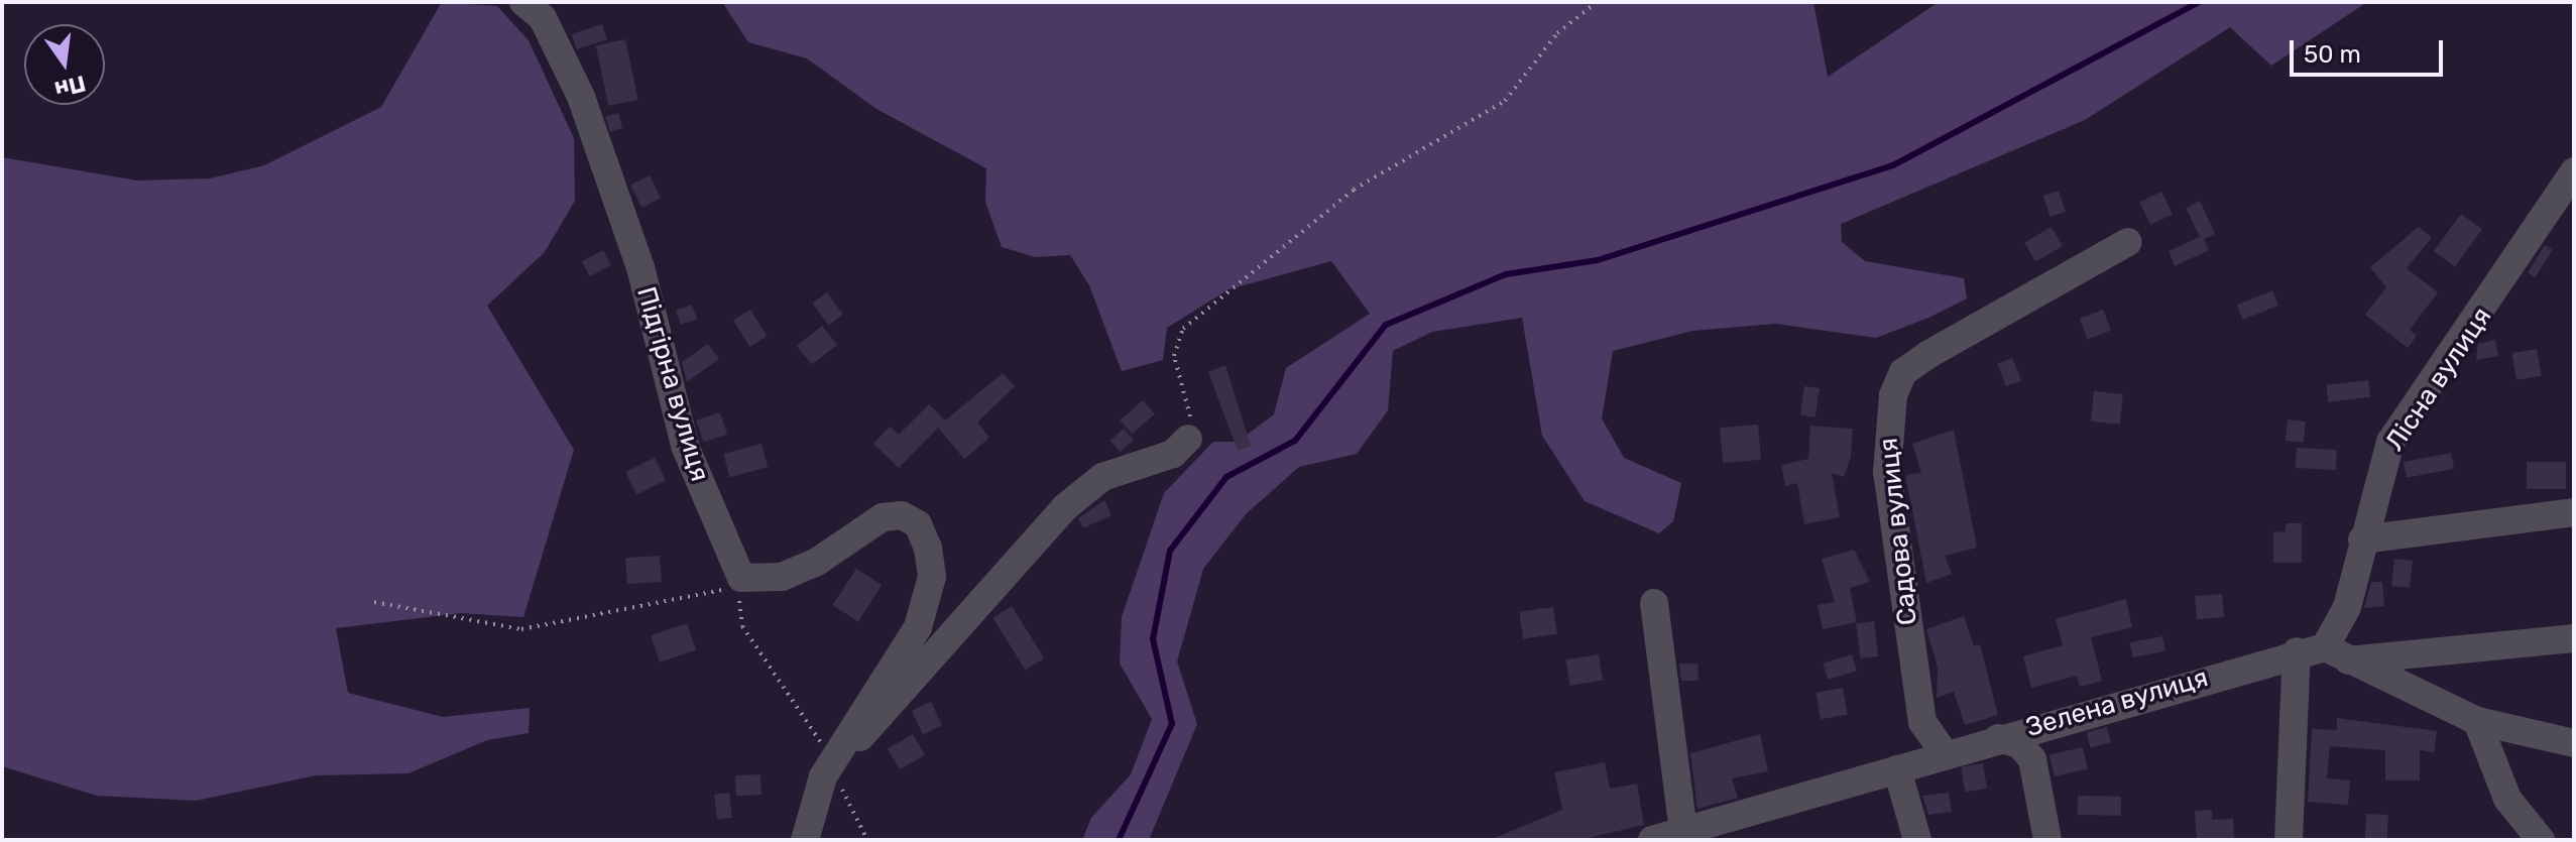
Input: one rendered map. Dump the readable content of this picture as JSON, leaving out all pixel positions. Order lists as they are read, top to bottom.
{
  "streets": {
    "street": [
      "Лісна вулиця",
      "Підгірна вулиця",
      "Садова вулиця",
      "Зелена вулиця"
    ]
  },
  "crossings": [
    ["Лісна вулиця", "Зелена вулиця"],
    ["Садова вулиця", "Зелена вулиця"]
  ],
  "scale_bar": "50 m",
  "north": "bottom"
}
